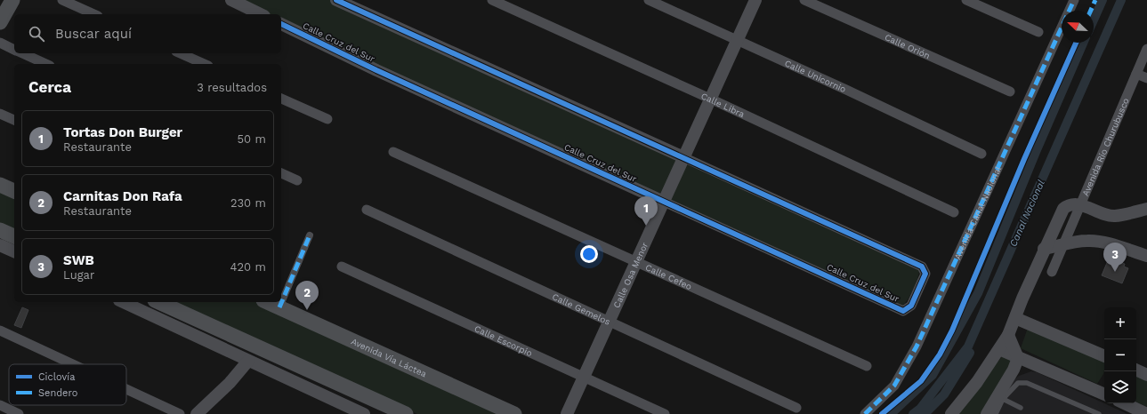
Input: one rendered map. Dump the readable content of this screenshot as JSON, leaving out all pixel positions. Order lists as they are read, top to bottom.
{
  "streets": {
    "main road": ["Avenida Vía Láctea"],
    "street": [
      "Calle Cruz del Sur",
      "Calle Orión",
      "Calle Unicornio",
      "Calle Libra",
      "Avenida Río Churubusco",
      "Avenida Canal Nacional",
      "Calle Osa Menor",
      "Calle Cefeo",
      "Calle Gemelos",
      "Calle Escorpio"
    ]
  },
  "crossings": [
    ["Calle Cruz del Sur", "Calle Osa Menor"],
    ["Calle Unicornio", "Calle Osa Menor"],
    ["Calle Libra", "Calle Osa Menor"],
    ["Calle Osa Menor", "Calle Cefeo"],
    ["Calle Osa Menor", "Calle Gemelos"],
    ["Calle Osa Menor", "Calle Escorpio"]
  ],
  "water": ["Canal Nacional"],
  "legend": ["Ciclovía", "Sendero"],
  "north": "top left",
  "page": {
    "search": "Buscar aquí",
    "heading": ["Cerca", "3 resultados"],
    "list": [
      {
        "mark": "1",
        "name": "Tortas Don Burger",
        "note": "Restaurante",
        "value": "50 m"
      },
      {
        "mark": "2",
        "name": "Carnitas Don Rafa",
        "note": "Restaurante",
        "value": "230 m"
      },
      {
        "mark": "3",
        "name": "SWB",
        "note": "Lugar",
        "value": "420 m"
      }
    ],
    "pins": ["1", "3", "2"],
    "map_buttons": ["+", "−"]
  }
}
